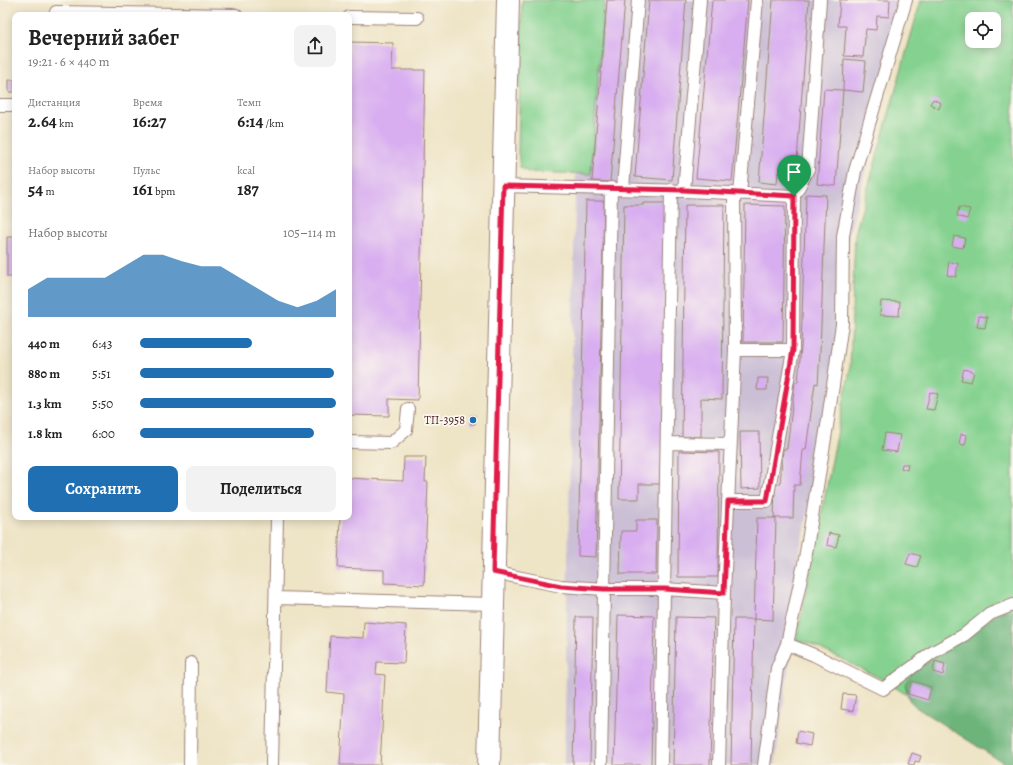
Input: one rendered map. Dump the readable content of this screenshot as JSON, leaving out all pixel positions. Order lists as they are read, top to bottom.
{
  "places": ["ТП-3958"],
  "page": {
    "heading": ["Вечерний забег", "19:21 · 6 × 440 m"],
    "stats": [
      ["Дистанция", "2.64 km"],
      ["Время", "16:27"],
      ["Темп", "6:14 /km"],
      ["Набор высоты", "54 m"],
      ["Пульс", "161 bpm"],
      ["kcal", "187"]
    ],
    "chart": ["Набор высоты", "105–114 m"],
    "list": [
      {
        "name": "440 m",
        "note": "6:43"
      },
      {
        "name": "880 m",
        "note": "5:51"
      },
      {
        "name": "1.3 km",
        "note": "5:50"
      },
      {
        "name": "1.8 km",
        "note": "6:00"
      }
    ],
    "buttons": ["Сохранить", "Поделиться"]
  }
}
